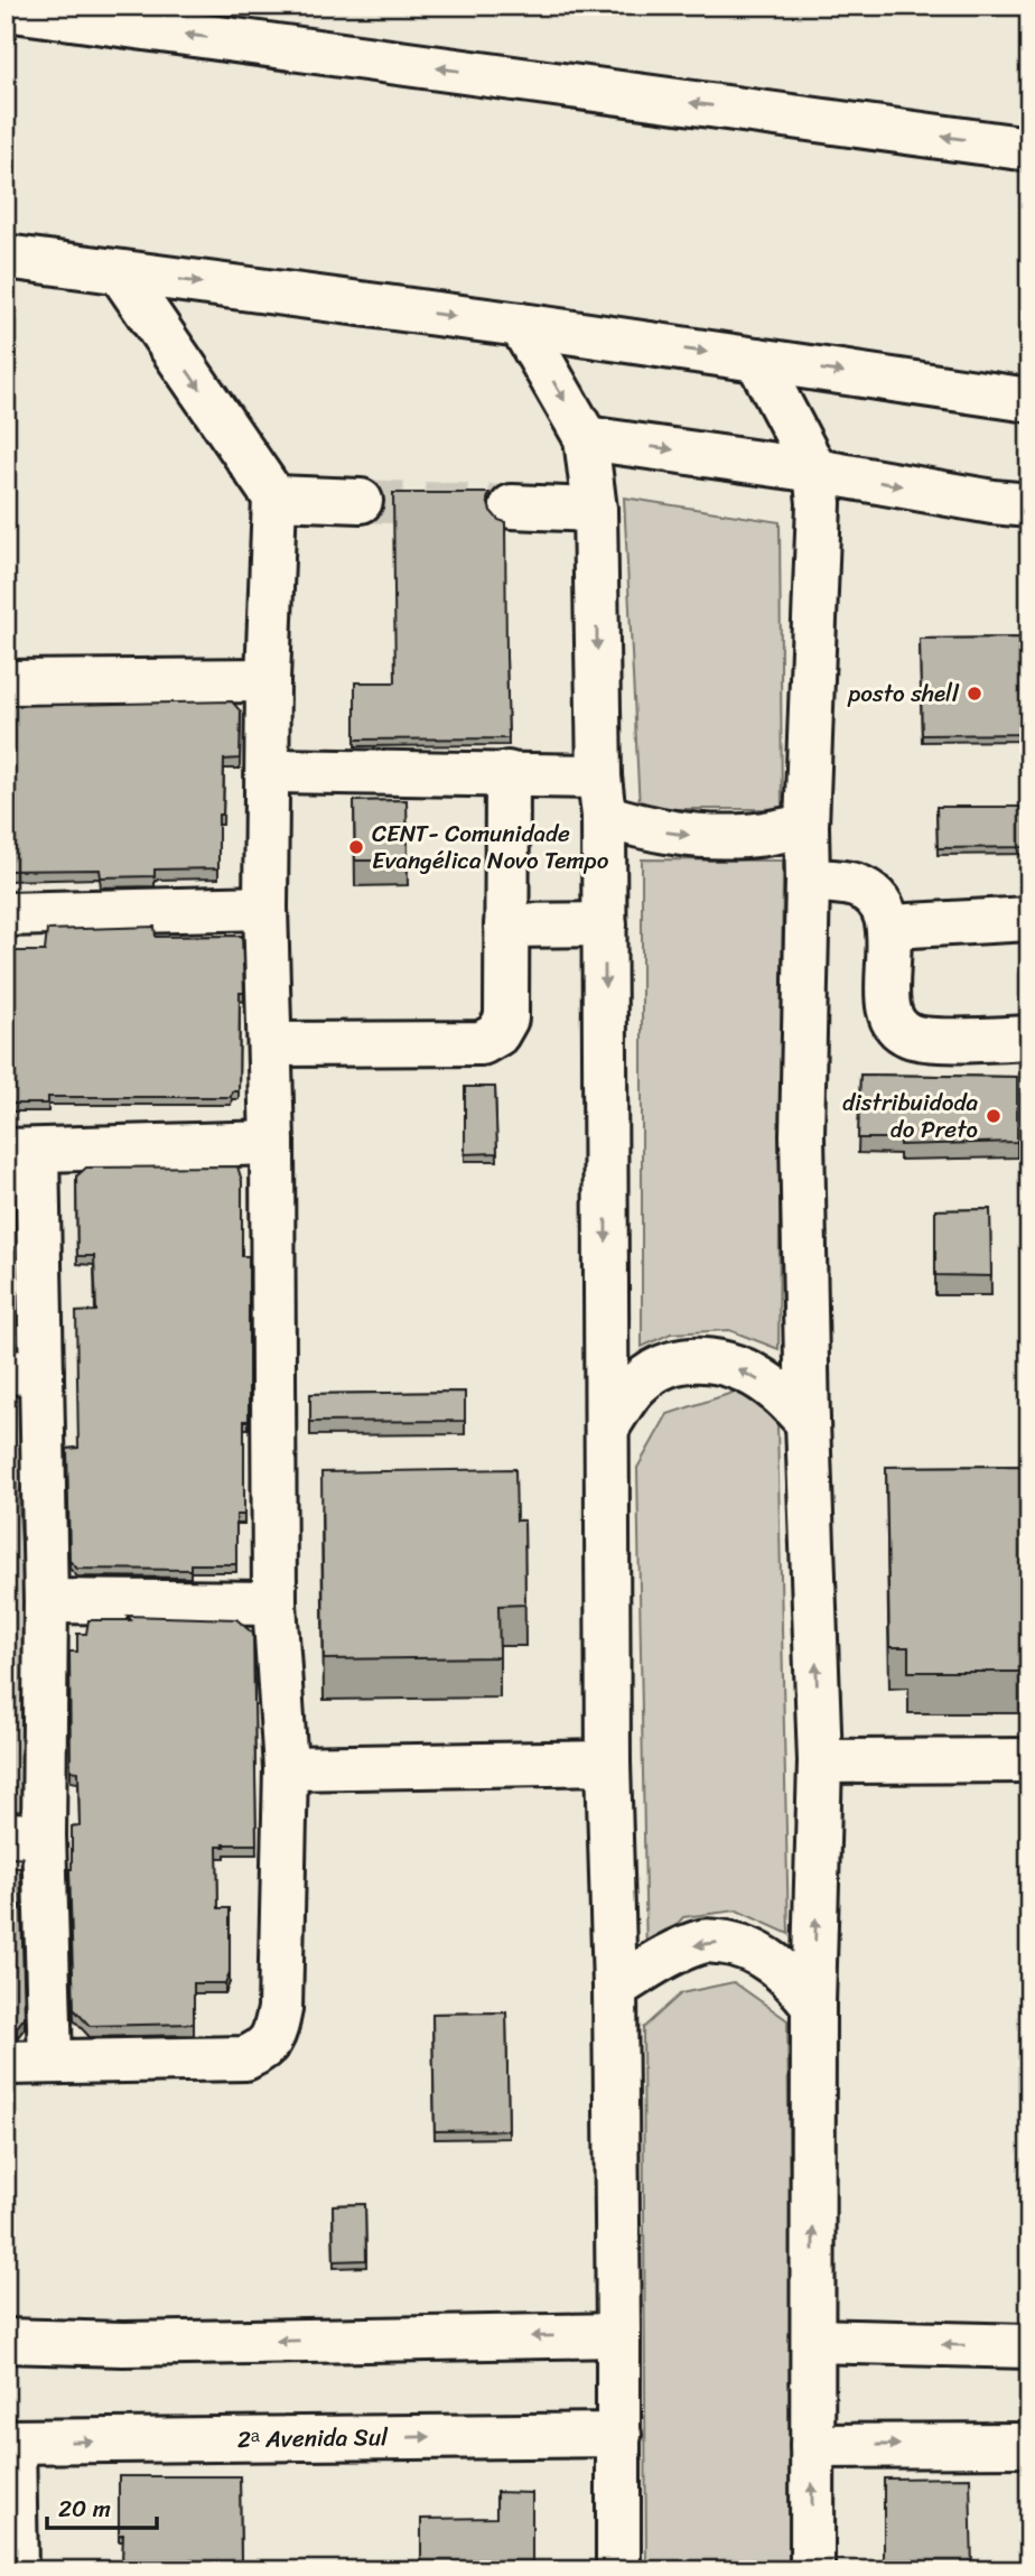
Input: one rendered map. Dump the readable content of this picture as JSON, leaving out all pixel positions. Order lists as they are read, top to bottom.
{
  "streets": {
    "main road": ["2ᵃ Avenida Sul"]
  },
  "places": ["posto shell", "CENT- Comunidade Evangélica Novo Tempo", "distribuidoda do Preto"],
  "scale_bar": "20 m"
}
